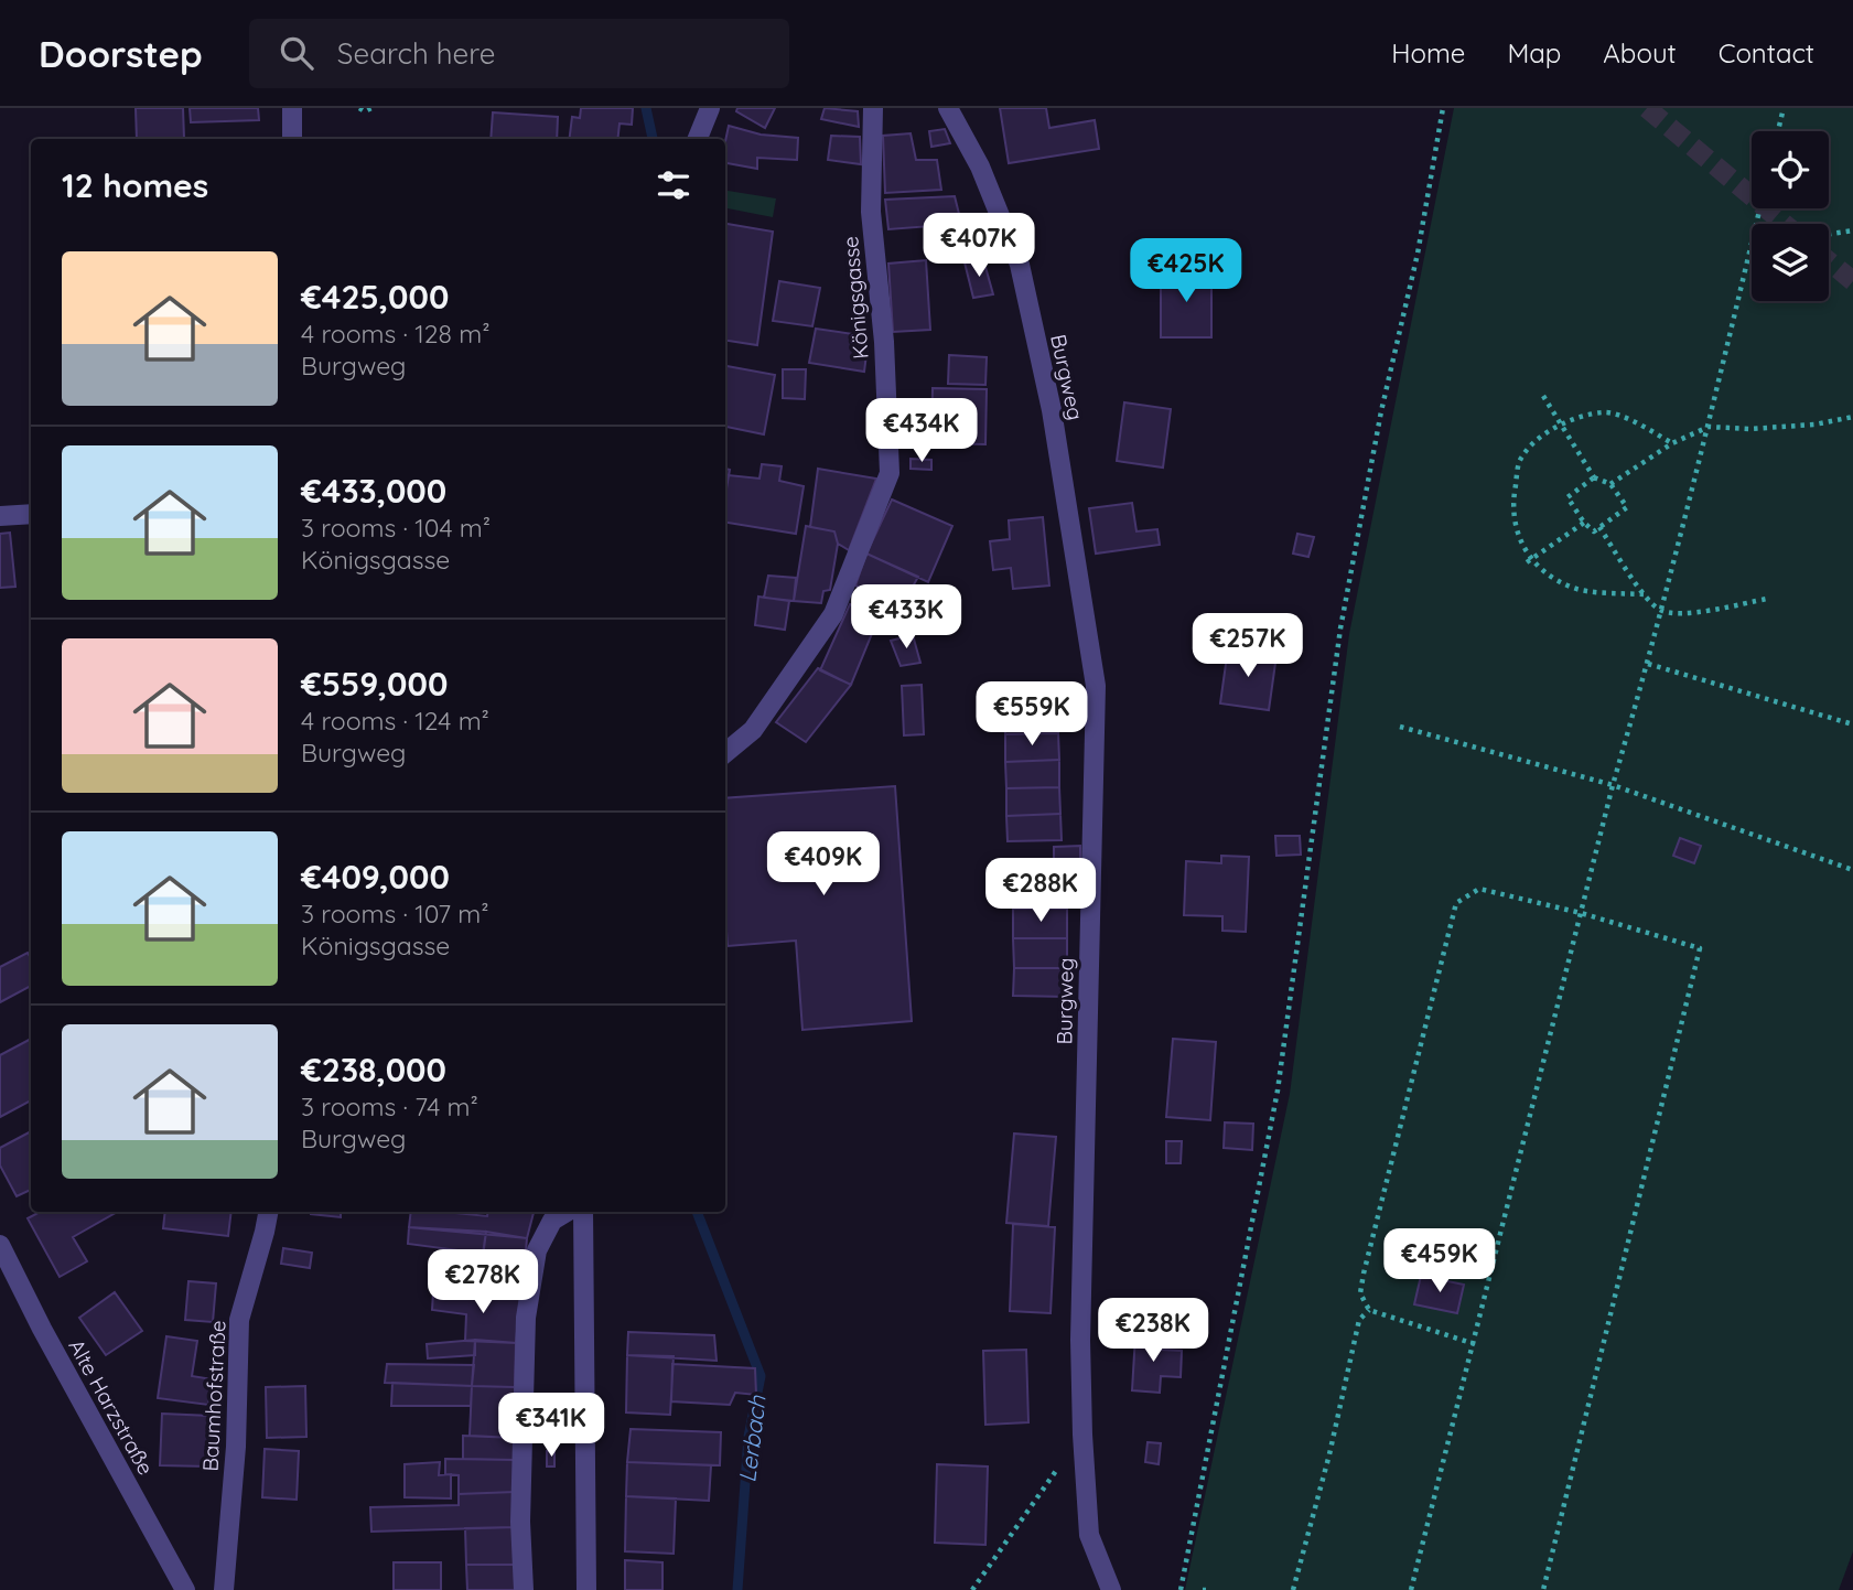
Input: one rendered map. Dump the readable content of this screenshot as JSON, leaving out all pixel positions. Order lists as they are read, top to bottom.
{
  "streets": {
    "street": [
      "Königsgasse",
      "Burgweg",
      "Baumhofstraße",
      "Alte Harzstraße"
    ]
  },
  "water": ["Lerbach"],
  "page": {
    "header": "Doorstep",
    "search": "Search here",
    "nav": [
      "Home",
      "Map",
      "About",
      "Contact"
    ],
    "heading": "12 homes",
    "price": [
      "€407K",
      "€425K",
      "€434K",
      "€433K",
      "€257K",
      "€559K",
      "€409K",
      "€288K",
      "€459K",
      "€278K",
      "€238K",
      "€341K"
    ],
    "list": [
      {
        "name": "€425,000",
        "note": "4 rooms · 128 m² · Burgweg"
      },
      {
        "name": "€433,000",
        "note": "3 rooms · 104 m² · Königsgasse"
      },
      {
        "name": "€559,000",
        "note": "4 rooms · 124 m² · Burgweg"
      },
      {
        "name": "€409,000",
        "note": "3 rooms · 107 m² · Königsgasse"
      },
      {
        "name": "€238,000",
        "note": "3 rooms · 74 m² · Burgweg"
      }
    ]
  }
}
